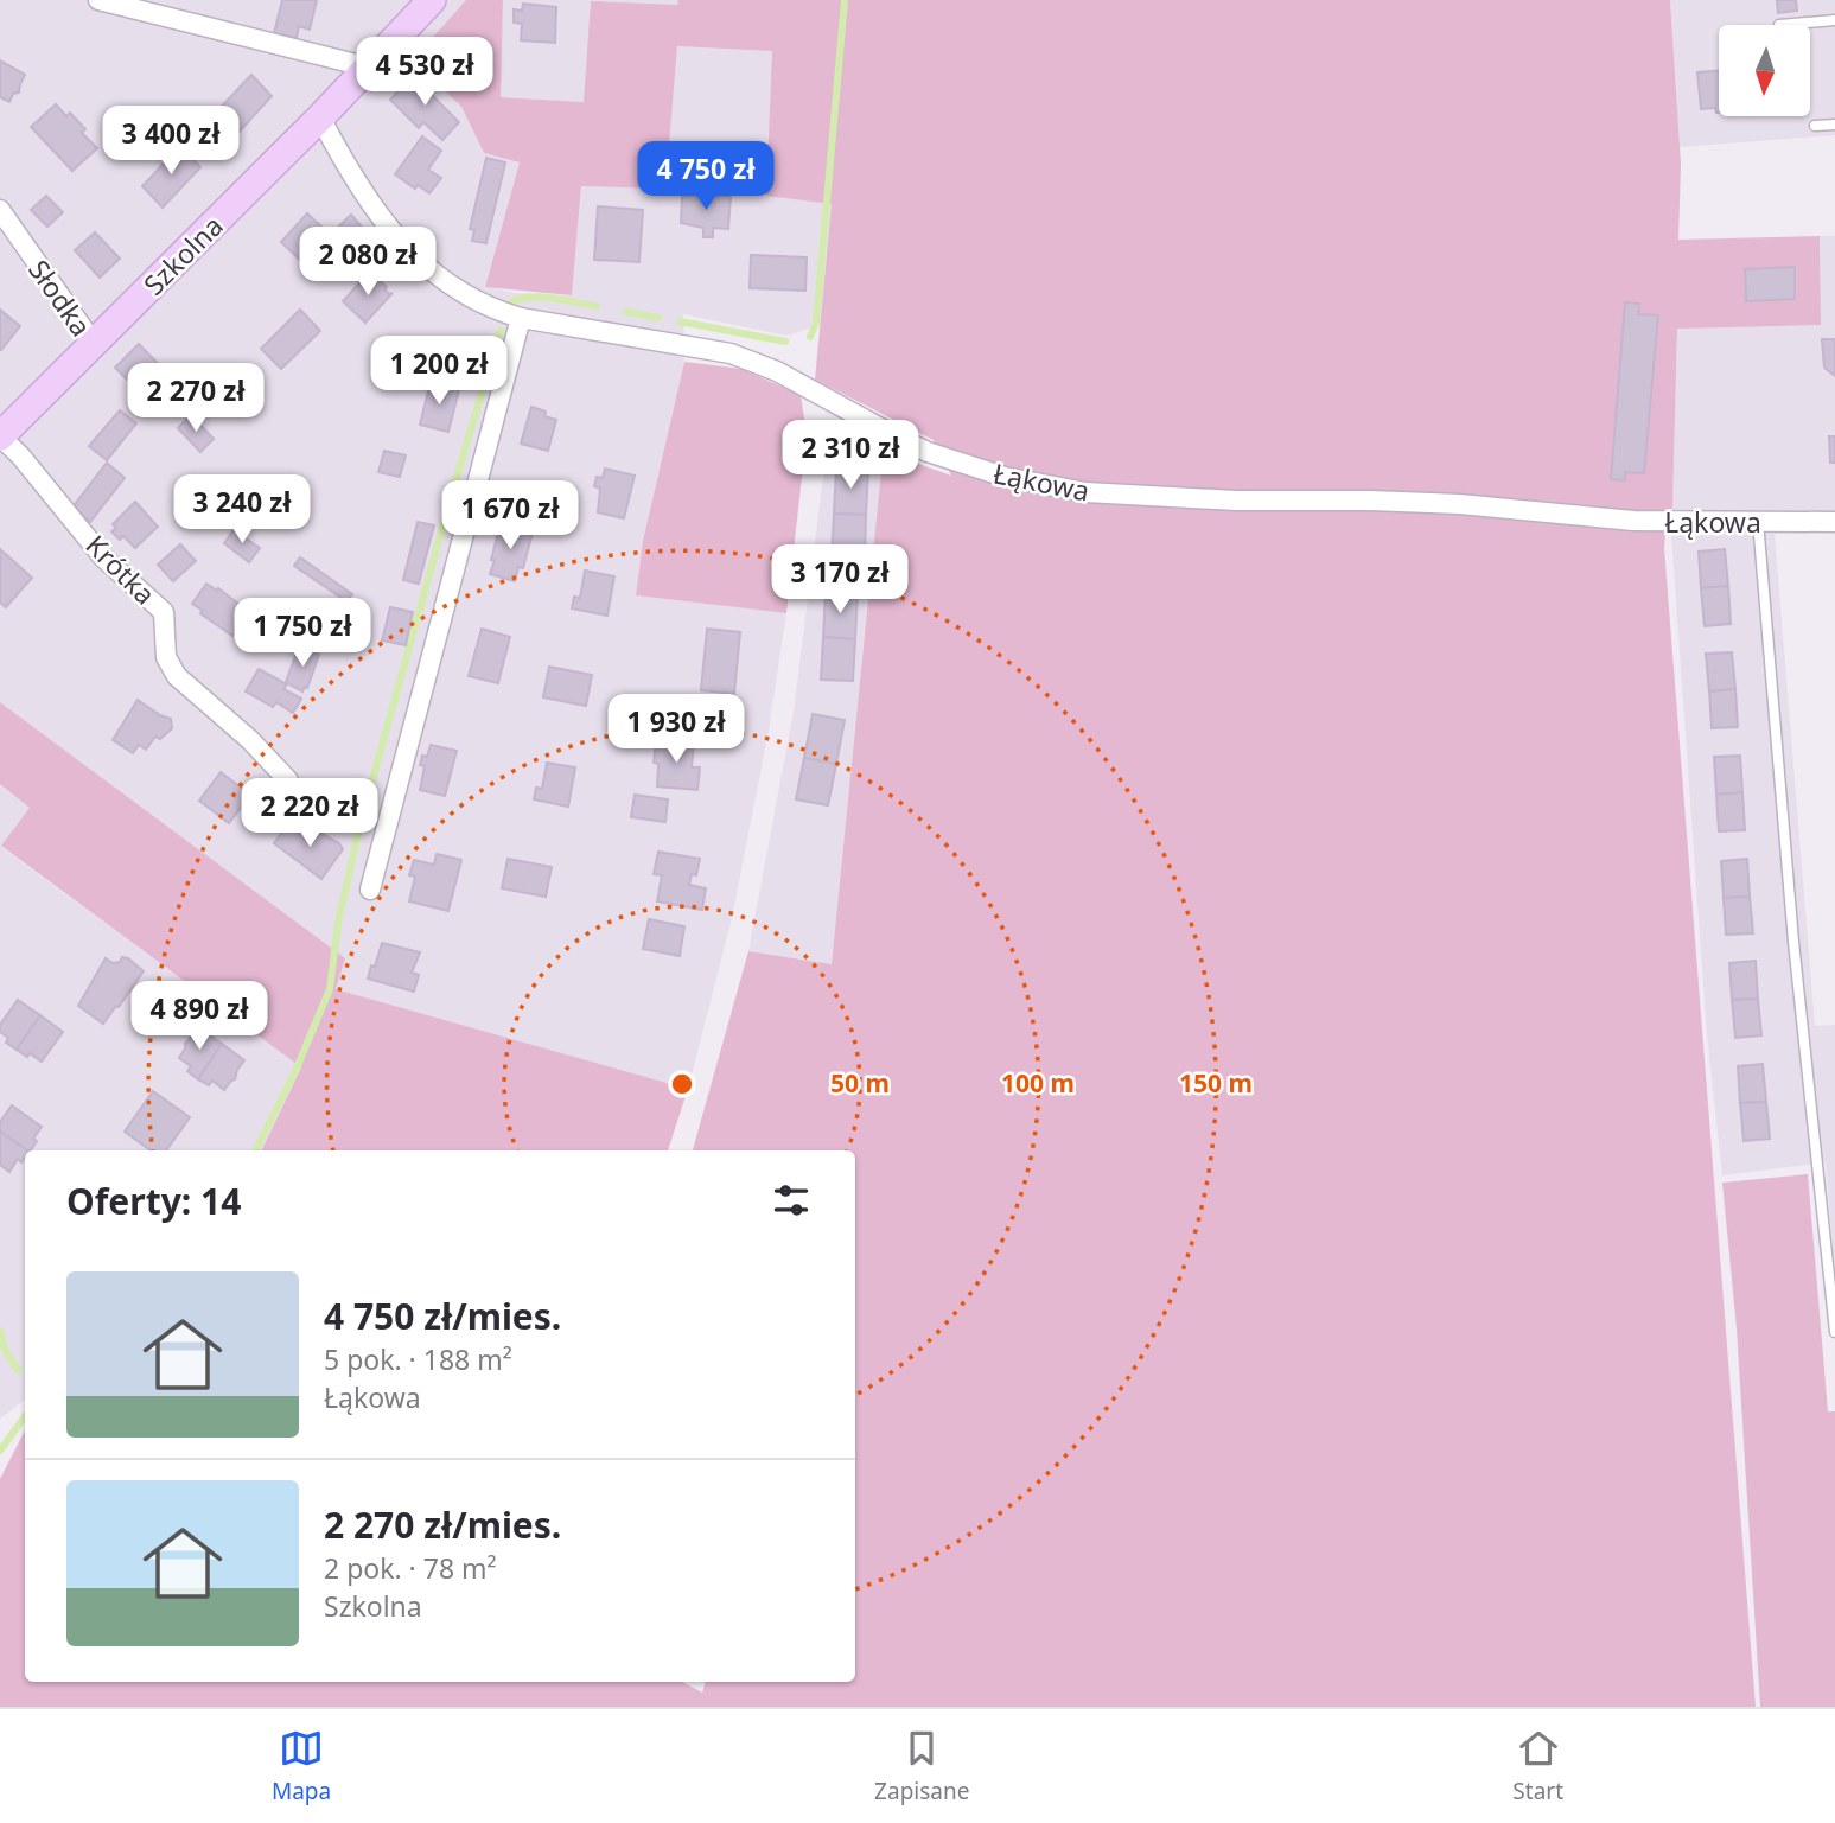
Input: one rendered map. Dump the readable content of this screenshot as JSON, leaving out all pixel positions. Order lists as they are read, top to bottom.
{
  "streets": {
    "street": [
      "Szkolna",
      "Słodka",
      "Łąkowa",
      "Krótka"
    ]
  },
  "crossings": [
    ["Szkolna", "Słodka"],
    ["Szkolna", "Łąkowa"],
    ["Szkolna", "Krótka"]
  ],
  "north": "bottom",
  "page": {
    "price": [
      "4 530 zł",
      "3 400 zł",
      "4 750 zł",
      "2 080 zł",
      "1 200 zł",
      "2 270 zł",
      "2 310 zł",
      "3 240 zł",
      "1 670 zł",
      "3 170 zł",
      "1 750 zł",
      "1 930 zł",
      "2 220 zł",
      "4 890 zł"
    ],
    "heading": "Oferty: 14",
    "list": [
      {
        "name": "4 750 zł/mies.",
        "note": "5 pok. · 188 m² · Łąkowa"
      },
      {
        "name": "2 270 zł/mies.",
        "note": "2 pok. · 78 m² · Szkolna"
      }
    ],
    "tabs": ["Mapa", "Zapisane", "Start"]
  },
  "rings": ["50 m", "100 m", "150 m"]
}
